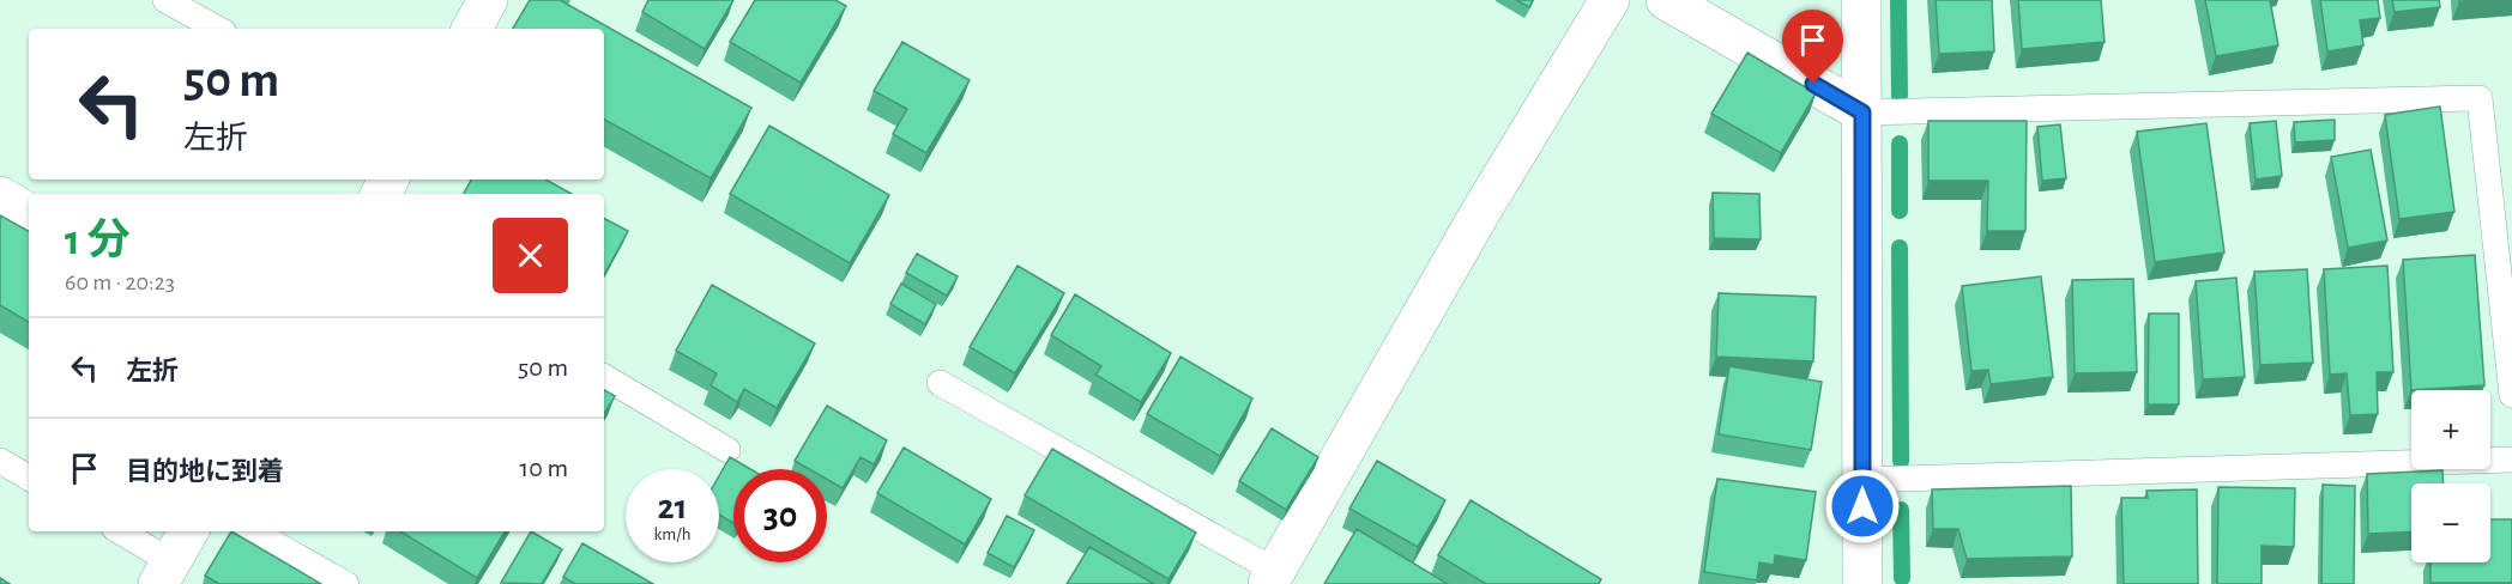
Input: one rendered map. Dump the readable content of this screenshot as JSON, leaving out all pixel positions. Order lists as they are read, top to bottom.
{
  "page": {
    "turn": ["50 m", "左折"],
    "heading": ["1 分", "60 m · 20:23"],
    "list": [
      {
        "name": "左折",
        "value": "50 m"
      },
      {
        "name": "目的地に到着",
        "value": "10 m"
      }
    ],
    "map_buttons": ["+", "−"],
    "speed": "21 km/h",
    "limit": "30"
  }
}
